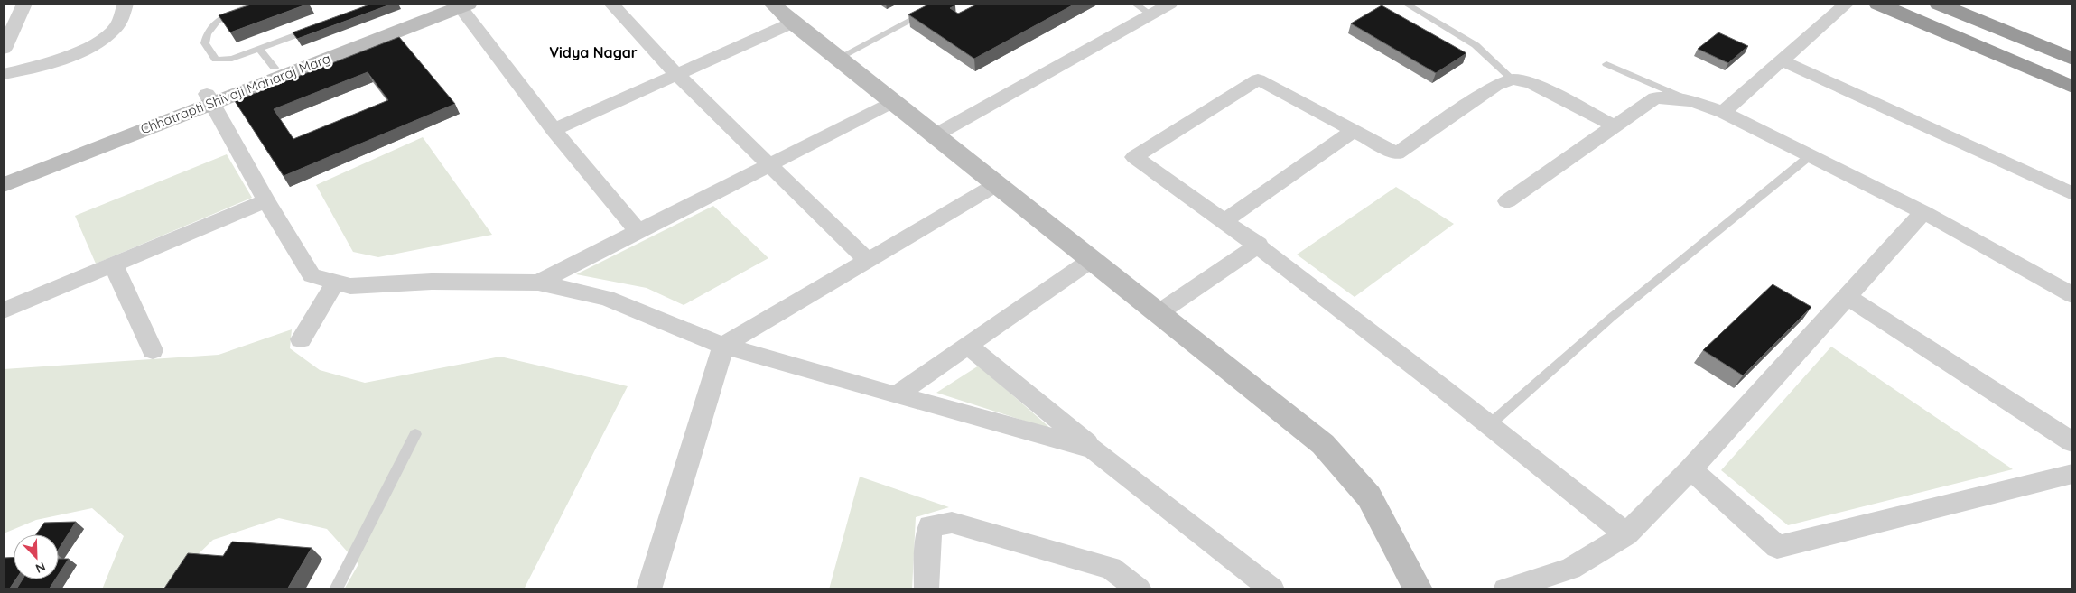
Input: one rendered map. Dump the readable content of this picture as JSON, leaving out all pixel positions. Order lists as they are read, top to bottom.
{
  "streets": {
    "street": ["Chhatrapti Shivaji Maharaj Marg"]
  },
  "districts": ["Vidya Nagar"],
  "north": "bottom right"
}
